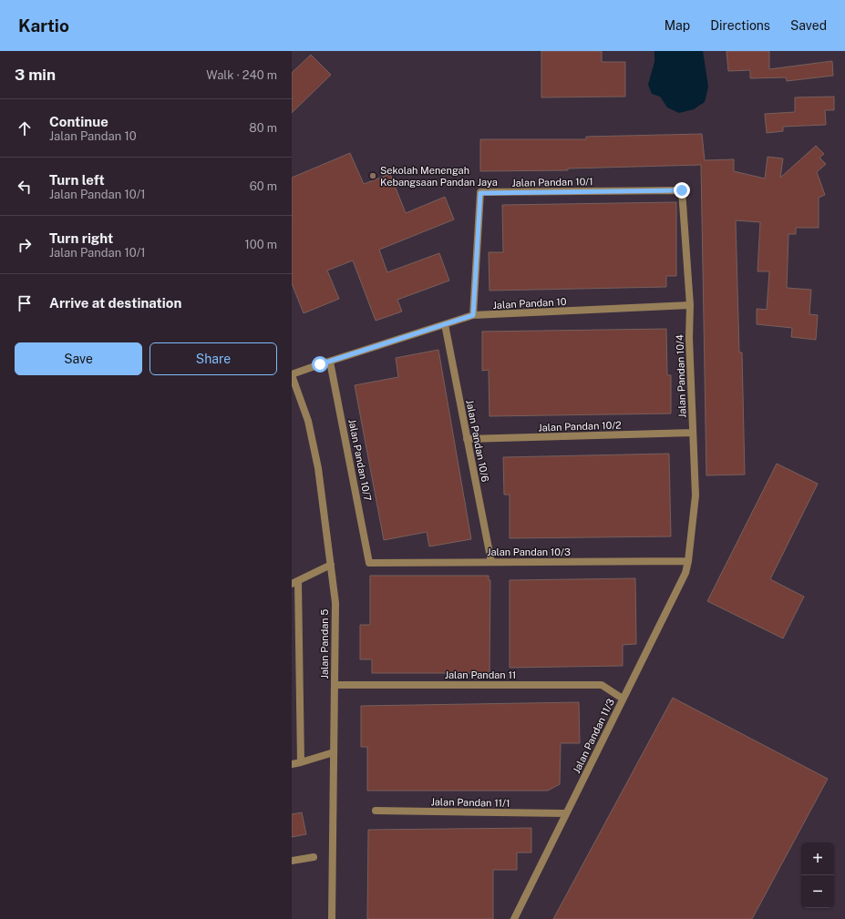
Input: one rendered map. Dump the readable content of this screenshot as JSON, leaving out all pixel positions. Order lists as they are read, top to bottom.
{
  "streets": {
    "street": [
      "Jalan Pandan 10/1",
      "Jalan Pandan 10",
      "Jalan Pandan 10/4",
      "Jalan Pandan 10/2",
      "Jalan Pandan 10/6",
      "Jalan Pandan 10/7",
      "Jalan Pandan 10/3",
      "Jalan Pandan 5",
      "Jalan Pandan 11",
      "Jalan Pandan 11/3",
      "Jalan Pandan 11/1"
    ]
  },
  "crossings": [
    ["Jalan Pandan 10/1", "Jalan Pandan 10"],
    ["Jalan Pandan 10/1", "Jalan Pandan 10/4"],
    ["Jalan Pandan 10", "Jalan Pandan 10/4"],
    ["Jalan Pandan 10", "Jalan Pandan 10/6"],
    ["Jalan Pandan 10", "Jalan Pandan 10/7"],
    ["Jalan Pandan 10", "Jalan Pandan 5"],
    ["Jalan Pandan 10/4", "Jalan Pandan 10/2"],
    ["Jalan Pandan 10/4", "Jalan Pandan 10/3"],
    ["Jalan Pandan 10/4", "Jalan Pandan 11/3"],
    ["Jalan Pandan 10/2", "Jalan Pandan 10/6"],
    ["Jalan Pandan 10/6", "Jalan Pandan 10/3"],
    ["Jalan Pandan 10/7", "Jalan Pandan 10/3"],
    ["Jalan Pandan 10/3", "Jalan Pandan 11/3"],
    ["Jalan Pandan 5", "Jalan Pandan 11"],
    ["Jalan Pandan 11", "Jalan Pandan 11/3"],
    ["Jalan Pandan 11/3", "Jalan Pandan 11/1"]
  ],
  "places": ["Sekolah Menengah Kebangsaan Pandan Jaya"],
  "page": {
    "header": "Kartio",
    "nav": ["Map", "Directions", "Saved"],
    "heading": ["3 min", "Walk · 240 m"],
    "list": [
      ["Continue", "Jalan Pandan 10", "80 m"],
      ["Turn left", "Jalan Pandan 10/1", "60 m"],
      ["Turn right", "Jalan Pandan 10/1", "100 m"],
      "Arrive at destination"
    ],
    "buttons": ["Save", "Share"],
    "map_buttons": ["+", "−"]
  }
}
